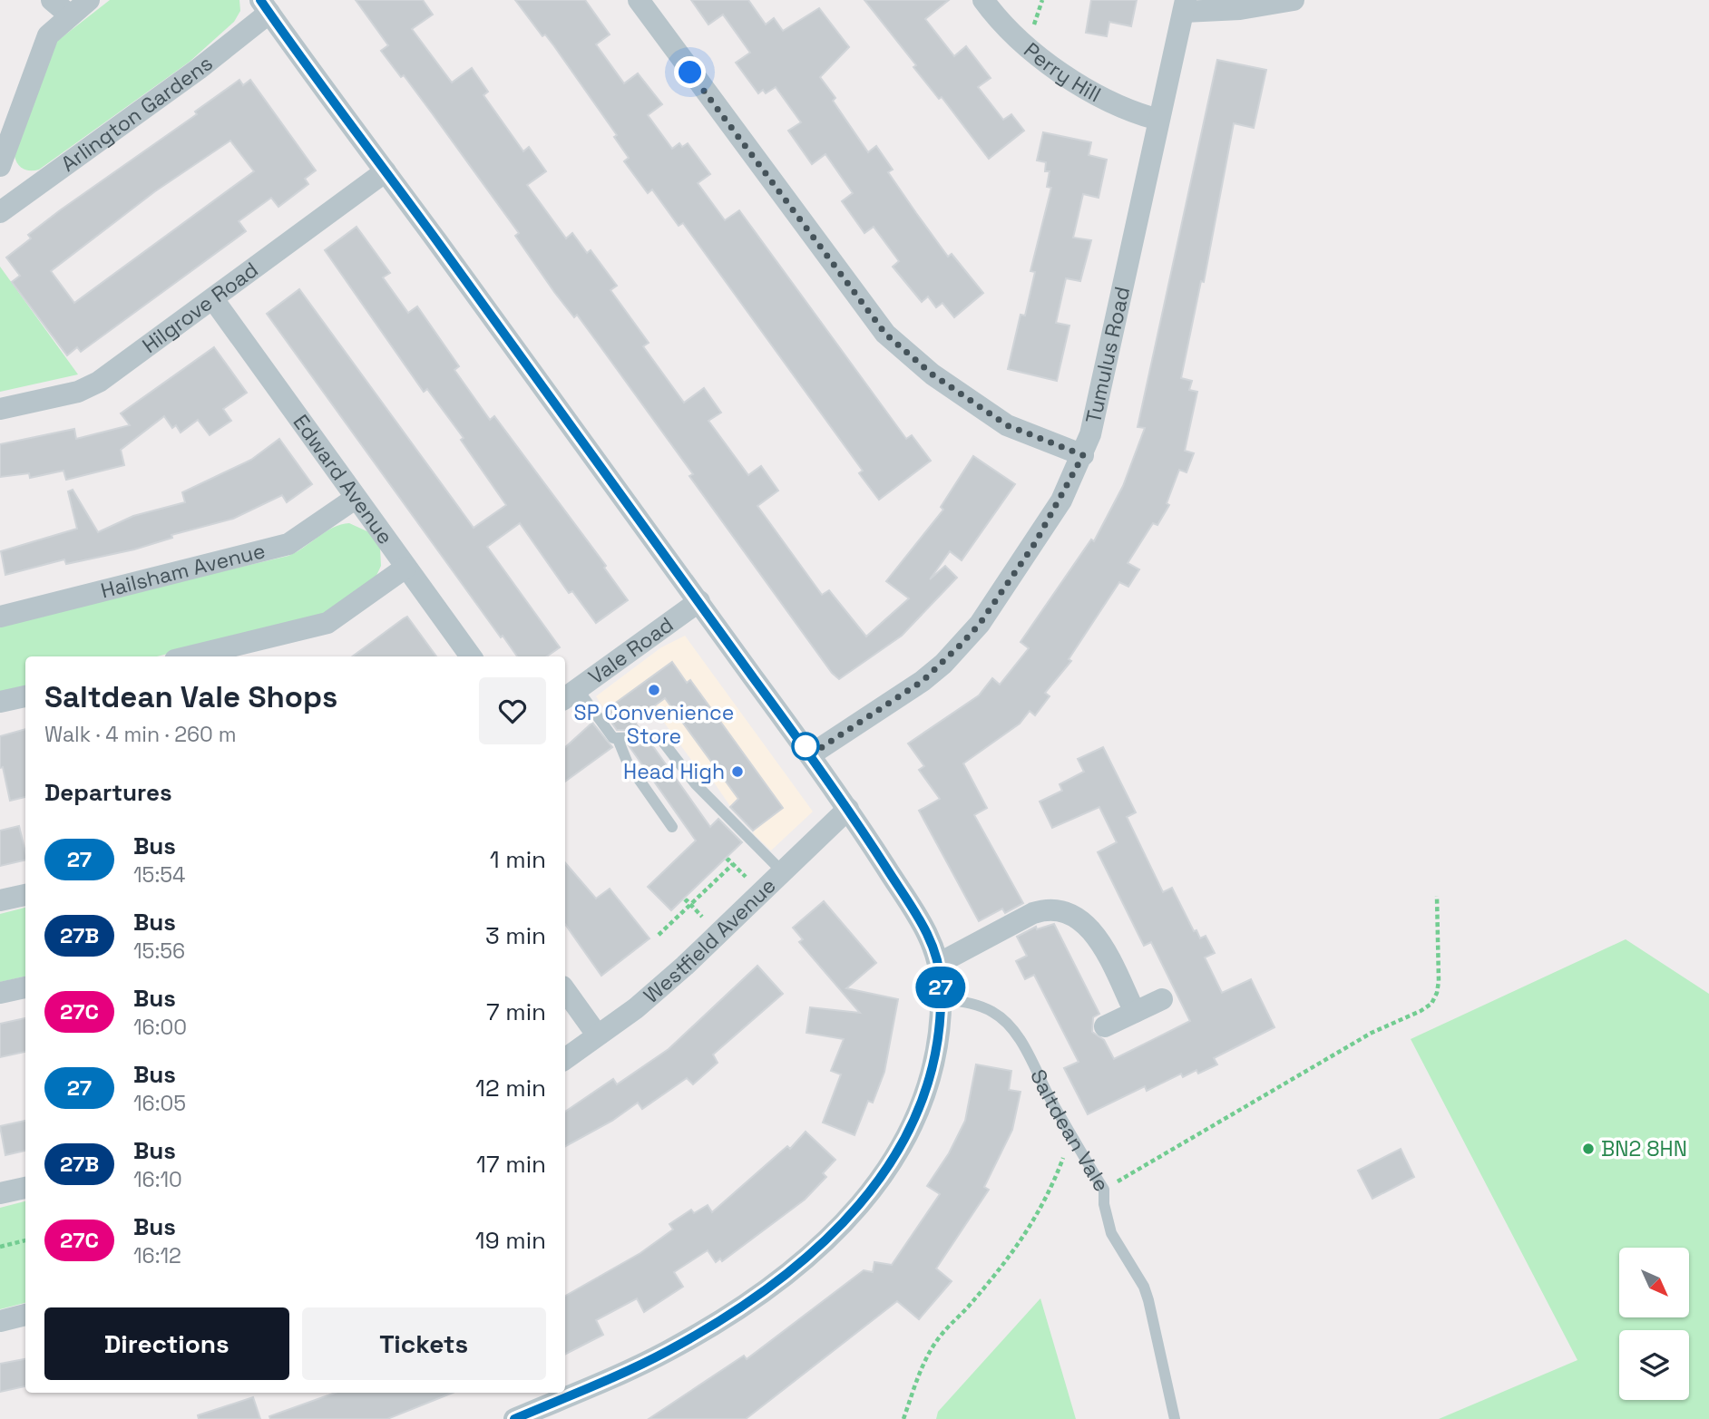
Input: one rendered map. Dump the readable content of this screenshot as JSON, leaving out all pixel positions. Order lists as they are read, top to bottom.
{
  "streets": {
    "street": [
      "Perry Hill",
      "Arlington Gardens",
      "Hilgrove Road",
      "Tumulus Road",
      "Edward Avenue",
      "Hailsham Avenue",
      "Vale Road",
      "Westfield Avenue"
    ],
    "lane": ["Saltdean Vale"]
  },
  "crossings": [
    ["Perry Hill", "Tumulus Road"],
    ["Hilgrove Road", "Edward Avenue"],
    ["Edward Avenue", "Hailsham Avenue"]
  ],
  "places": ["SP Convenience Store", "Head High", "BN2 8HN"],
  "lines": ["bus line 27"],
  "north": "bottom right",
  "page": {
    "on_map": "27",
    "heading": [
      ["Saltdean Vale Shops", "Walk · 4 min · 260 m"],
      "Departures"
    ],
    "list": [
      {
        "mark": "27",
        "name": "Bus",
        "note": "15:54",
        "value": "1 min"
      },
      {
        "mark": "27B",
        "name": "Bus",
        "note": "15:56",
        "value": "3 min"
      },
      {
        "mark": "27C",
        "name": "Bus",
        "note": "16:00",
        "value": "7 min"
      },
      {
        "mark": "27",
        "name": "Bus",
        "note": "16:05",
        "value": "12 min"
      },
      {
        "mark": "27B",
        "name": "Bus",
        "note": "16:10",
        "value": "17 min"
      },
      {
        "mark": "27C",
        "name": "Bus",
        "note": "16:12",
        "value": "19 min"
      }
    ],
    "buttons": ["Directions", "Tickets"]
  }
}
